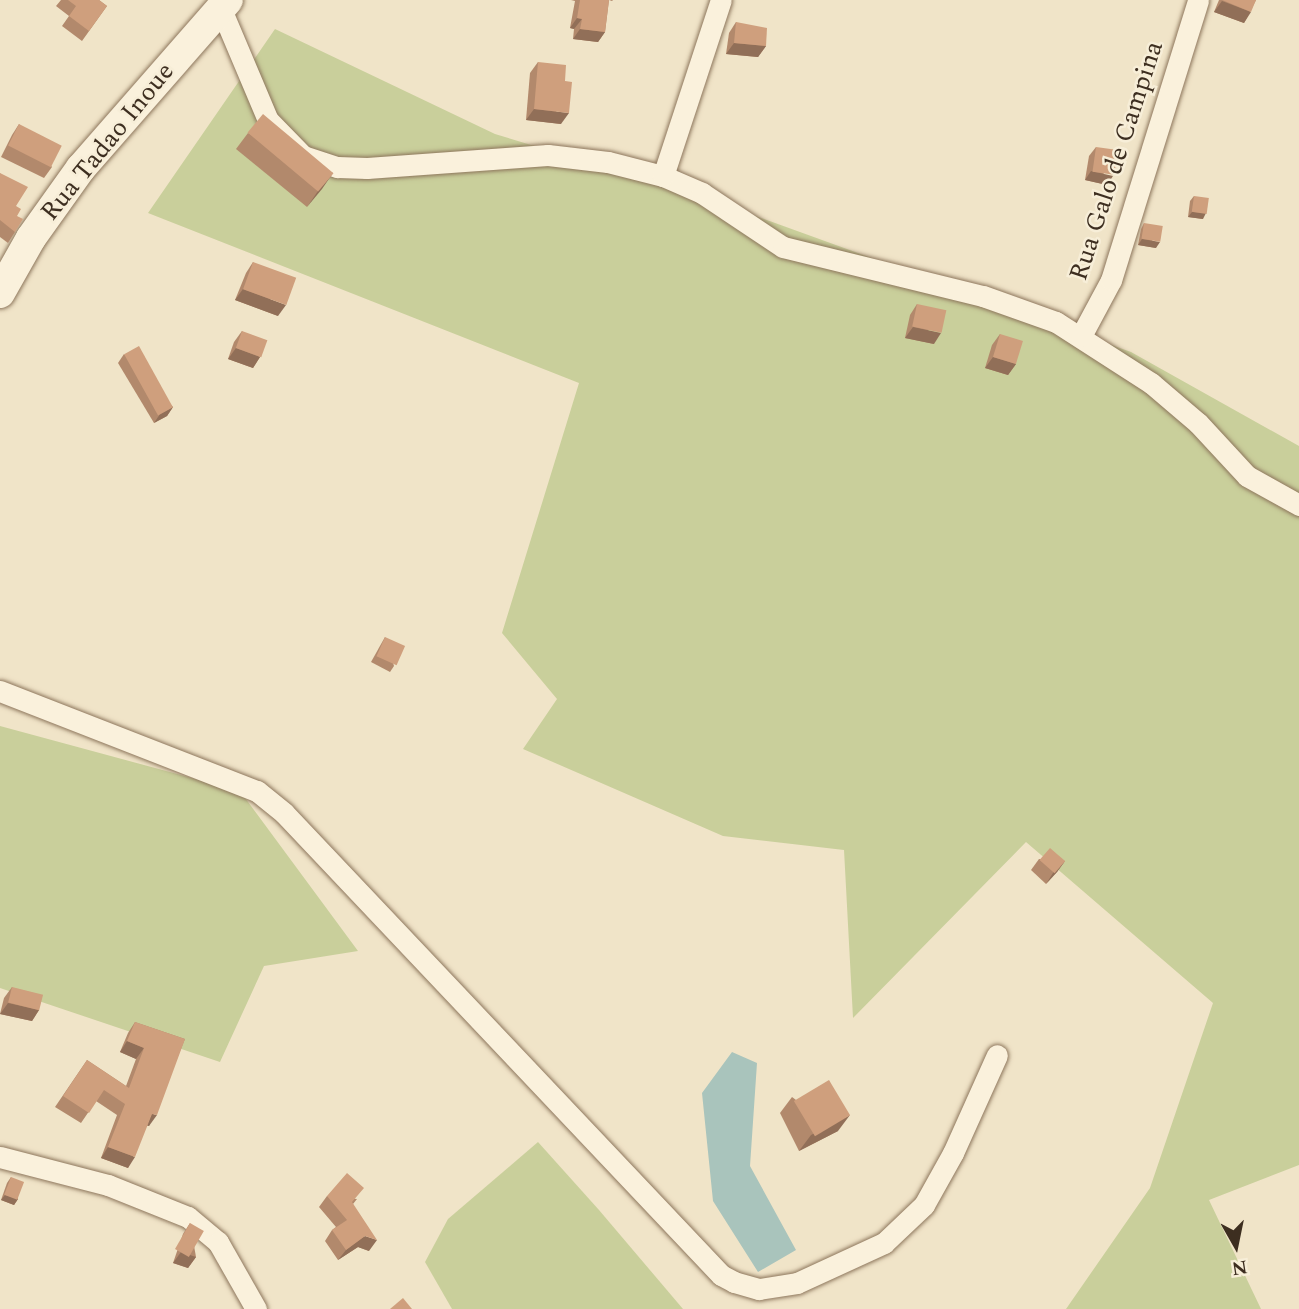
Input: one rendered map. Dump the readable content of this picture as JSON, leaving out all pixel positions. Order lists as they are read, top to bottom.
{
  "streets": {
    "street": ["Rua Tadao Inoue", "Rua Galo de Campina"]
  },
  "north": "bottom"
}
